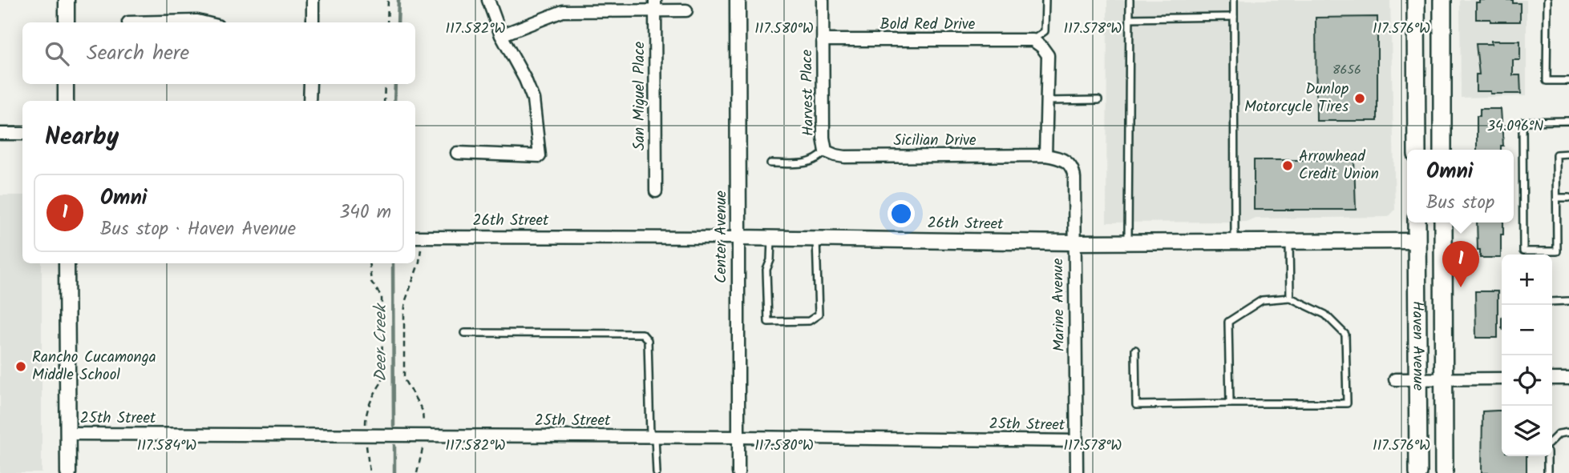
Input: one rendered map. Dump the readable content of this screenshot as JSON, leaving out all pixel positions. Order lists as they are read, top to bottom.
{
  "streets": {
    "main road": ["Haven Avenue"],
    "street": [
      "Bold Red Drive",
      "Harvest Place",
      "San Miguel Place",
      "Sicilian Drive",
      "26th Street",
      "Center Avenue",
      "Marine Avenue",
      "25th Street"
    ]
  },
  "crossings": [
    ["Bold Red Drive", "Harvest Place"],
    ["Harvest Place", "Sicilian Drive"],
    ["Sicilian Drive", "Marine Avenue"],
    ["26th Street", "Center Avenue"],
    ["26th Street", "Marine Avenue"],
    ["26th Street", "Haven Avenue"],
    ["Center Avenue", "25th Street"],
    ["Marine Avenue", "25th Street"]
  ],
  "water": ["Deer Creek"],
  "places": ["Dunlop Motorcycle Tires", "Arrowhead Credit Union", "Rancho Cucamonga Middle School"],
  "house_numbers": ["8656"],
  "page": {
    "search": "Search here",
    "heading": "Nearby",
    "popup": ["Omni", "Bus stop"],
    "list": [
      {
        "mark": "1",
        "name": "Omni",
        "note": "Bus stop · Haven Avenue",
        "value": "340 m"
      }
    ],
    "pins": "1",
    "map_buttons": ["+", "−"]
  },
  "coordinates": [
    "117.582°W",
    "117.580°W",
    "117.578°W",
    "117.576°W",
    "34.096°N",
    "117.584°W"
  ]
}
